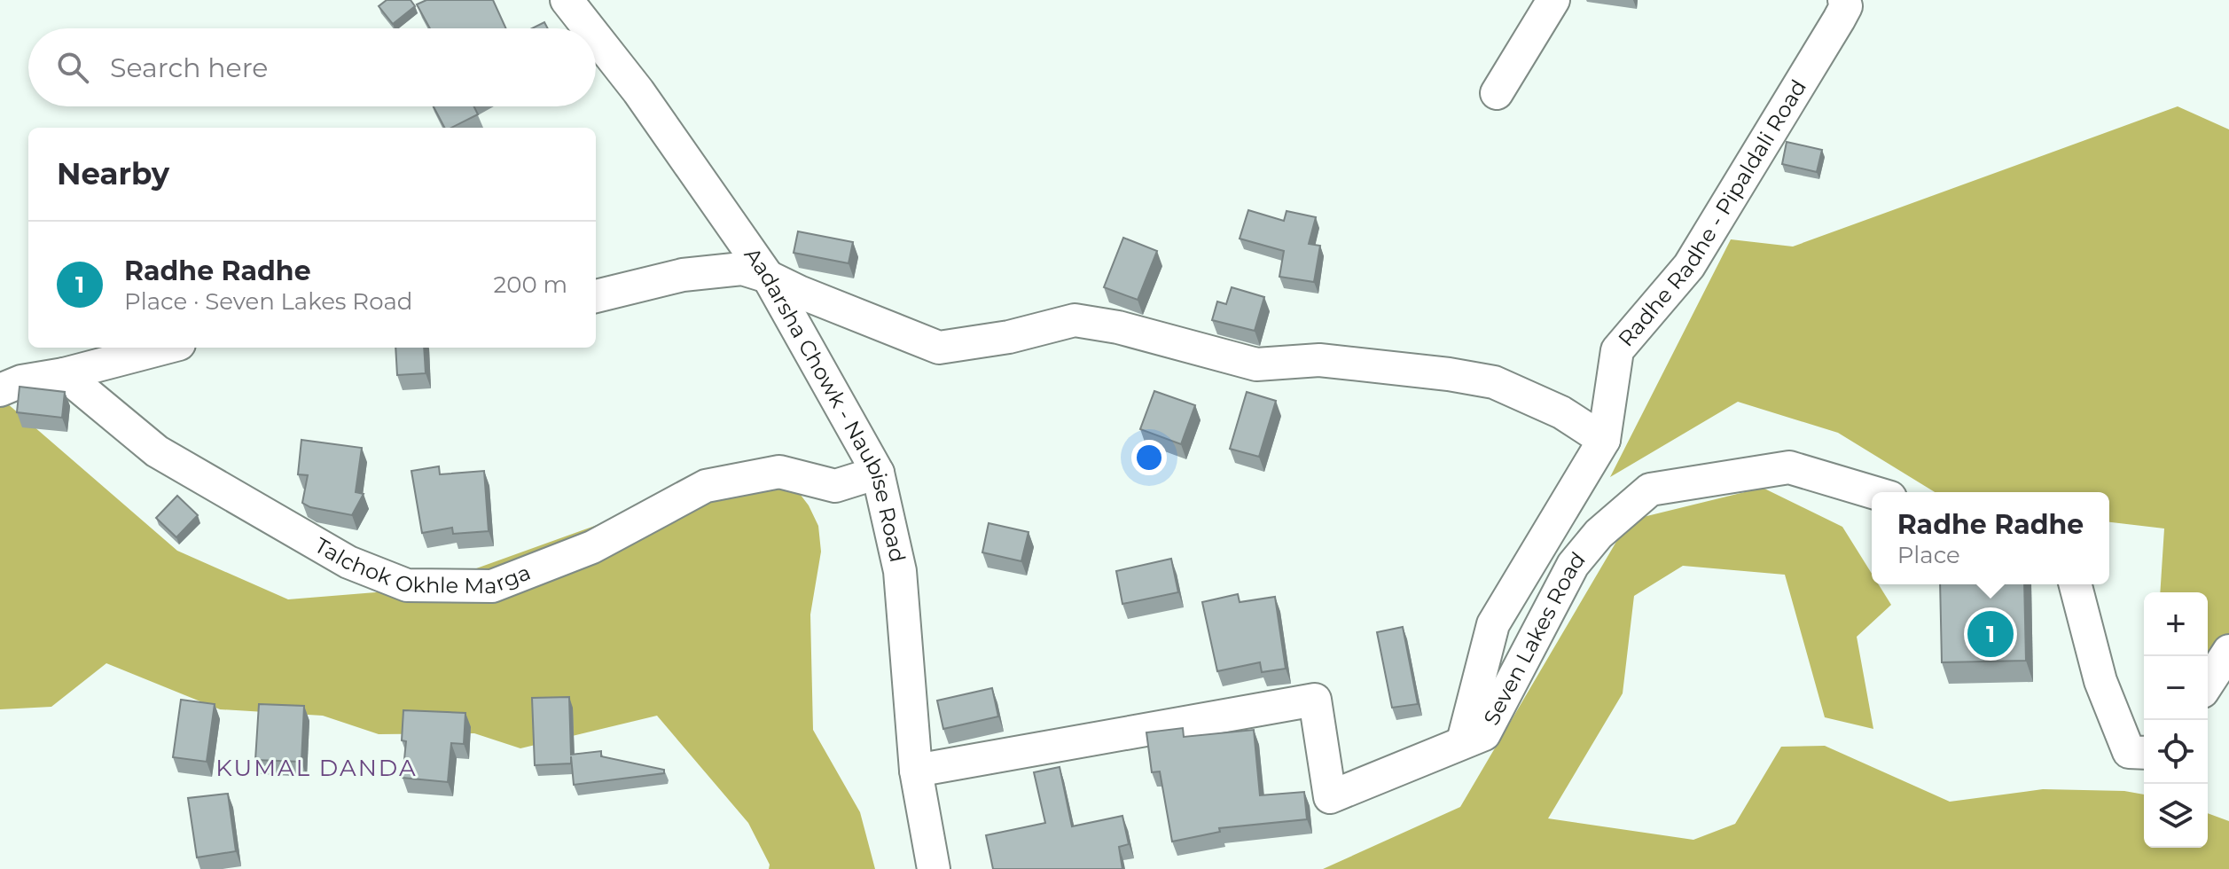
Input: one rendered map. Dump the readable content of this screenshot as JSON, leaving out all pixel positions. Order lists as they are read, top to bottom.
{
  "streets": {
    "street": [
      "Radhe Radhe - Pipaldali Road",
      "Aadarsha Chowk - Naubise Road",
      "Talchok Okhle Marga",
      "Seven Lakes Road"
    ]
  },
  "crossings": [
    ["Radhe Radhe - Pipaldali Road", "Seven Lakes Road"],
    ["Aadarsha Chowk - Naubise Road", "Talchok Okhle Marga"],
    ["Aadarsha Chowk - Naubise Road", "Seven Lakes Road"]
  ],
  "districts": ["KUMAL DANDA"],
  "page": {
    "search": "Search here",
    "heading": "Nearby",
    "list": [
      {
        "mark": "1",
        "name": "Radhe Radhe",
        "note": "Place · Seven Lakes Road",
        "value": "200 m"
      }
    ],
    "popup": ["Radhe Radhe", "Place"],
    "map_buttons": ["+", "−"],
    "pins": "1"
  }
}
